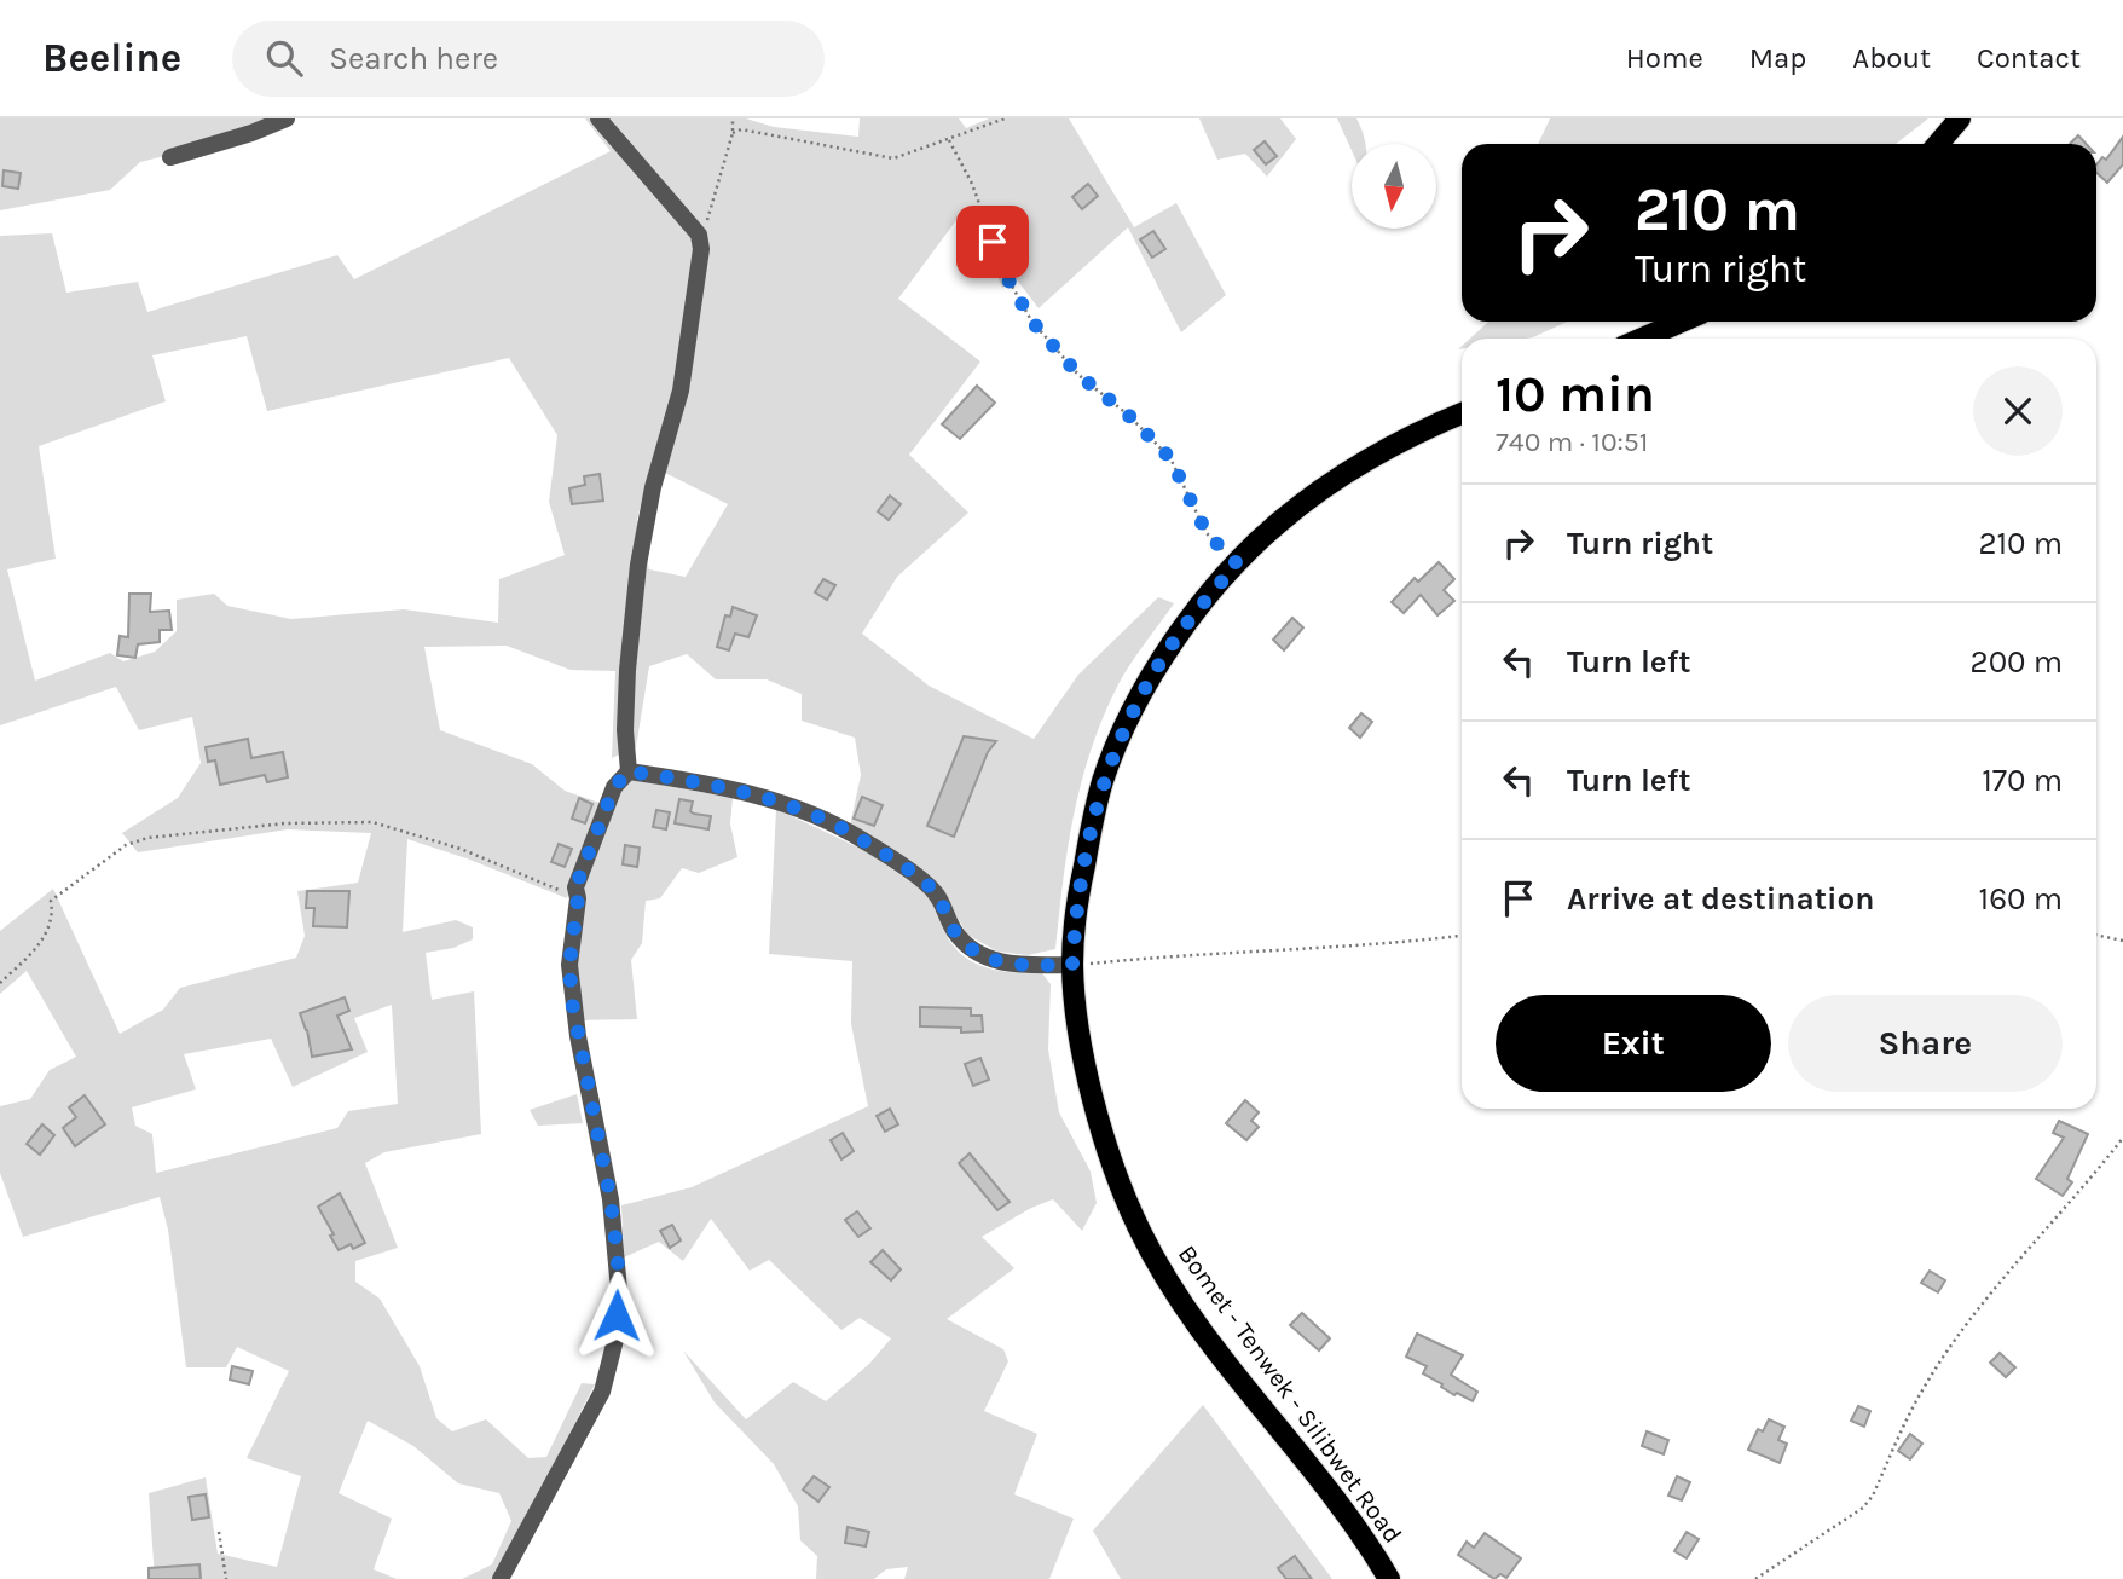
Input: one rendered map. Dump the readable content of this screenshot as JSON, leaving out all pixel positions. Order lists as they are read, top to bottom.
{
  "streets": {
    "main road": ["Bomet - Tenwek - Silibwet Road"]
  },
  "north": "bottom",
  "page": {
    "header": "Beeline",
    "search": "Search here",
    "nav": [
      "Home",
      "Map",
      "About",
      "Contact"
    ],
    "turn": ["210 m", "Turn right"],
    "heading": ["10 min", "740 m · 10:51"],
    "list": [
      {
        "name": "Turn right",
        "value": "210 m"
      },
      {
        "name": "Turn left",
        "value": "200 m"
      },
      {
        "name": "Turn left",
        "value": "170 m"
      },
      {
        "name": "Arrive at destination",
        "value": "160 m"
      }
    ],
    "buttons": ["Exit", "Share"]
  }
}
